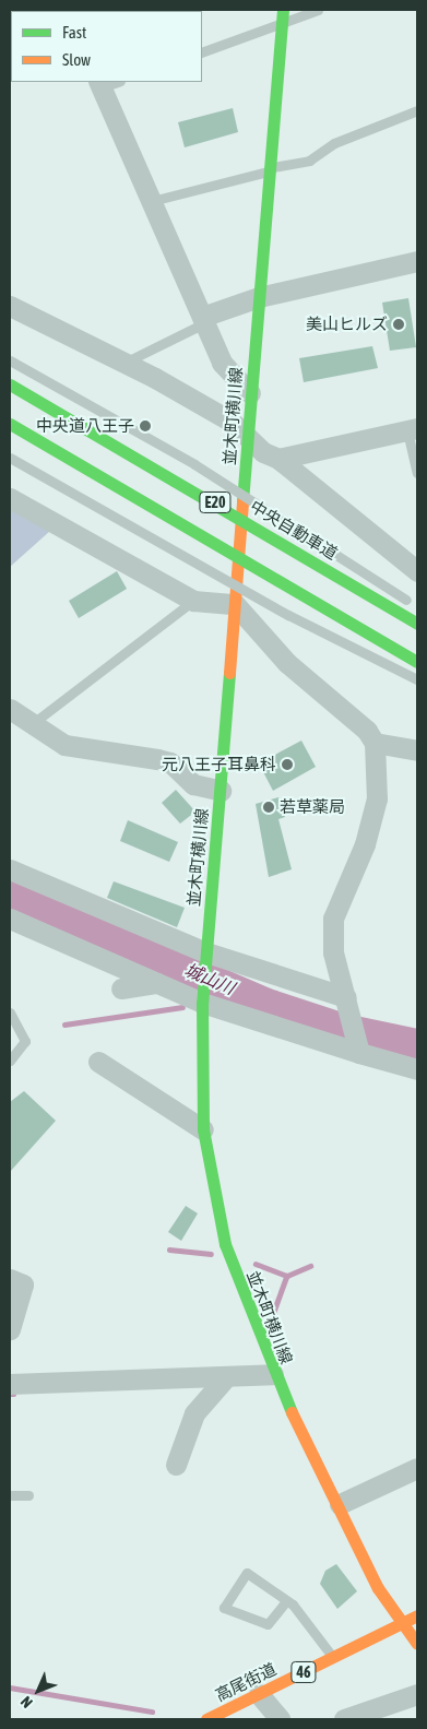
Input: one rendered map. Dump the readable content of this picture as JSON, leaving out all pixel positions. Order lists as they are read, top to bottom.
{
  "streets": {
    "main road": [
      "並木町横川線",
      "E20",
      "中央自動車道",
      "46",
      "高尾街道"
    ]
  },
  "crossings": [
    ["並木町横川線", "高尾街道"]
  ],
  "water": ["城山川"],
  "places": [
    "美山ヒルズ",
    "中央道八王子",
    "元八王子耳鼻科",
    "若草薬局"
  ],
  "legend": ["Fast", "Slow"],
  "north": "bottom left"
}
